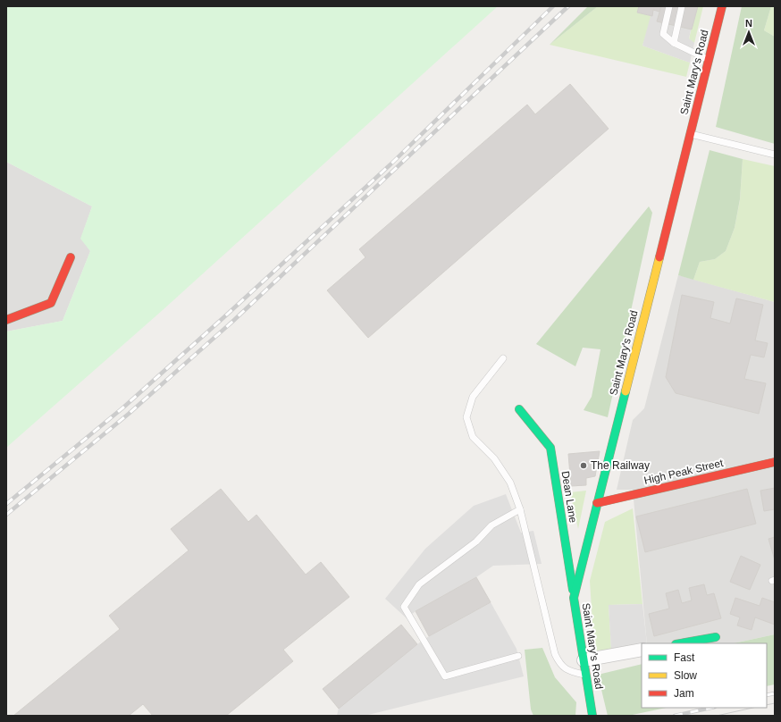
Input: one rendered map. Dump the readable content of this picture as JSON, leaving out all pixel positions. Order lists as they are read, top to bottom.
{
  "streets": {
    "street": ["Saint Mary's Road", "High Peak Street", "Dean Lane"]
  },
  "crossings": [
    ["Saint Mary's Road", "High Peak Street"],
    ["Saint Mary's Road", "Dean Lane"]
  ],
  "places": ["The Railway"],
  "legend": ["Fast", "Slow", "Jam"],
  "north": "top"
}
